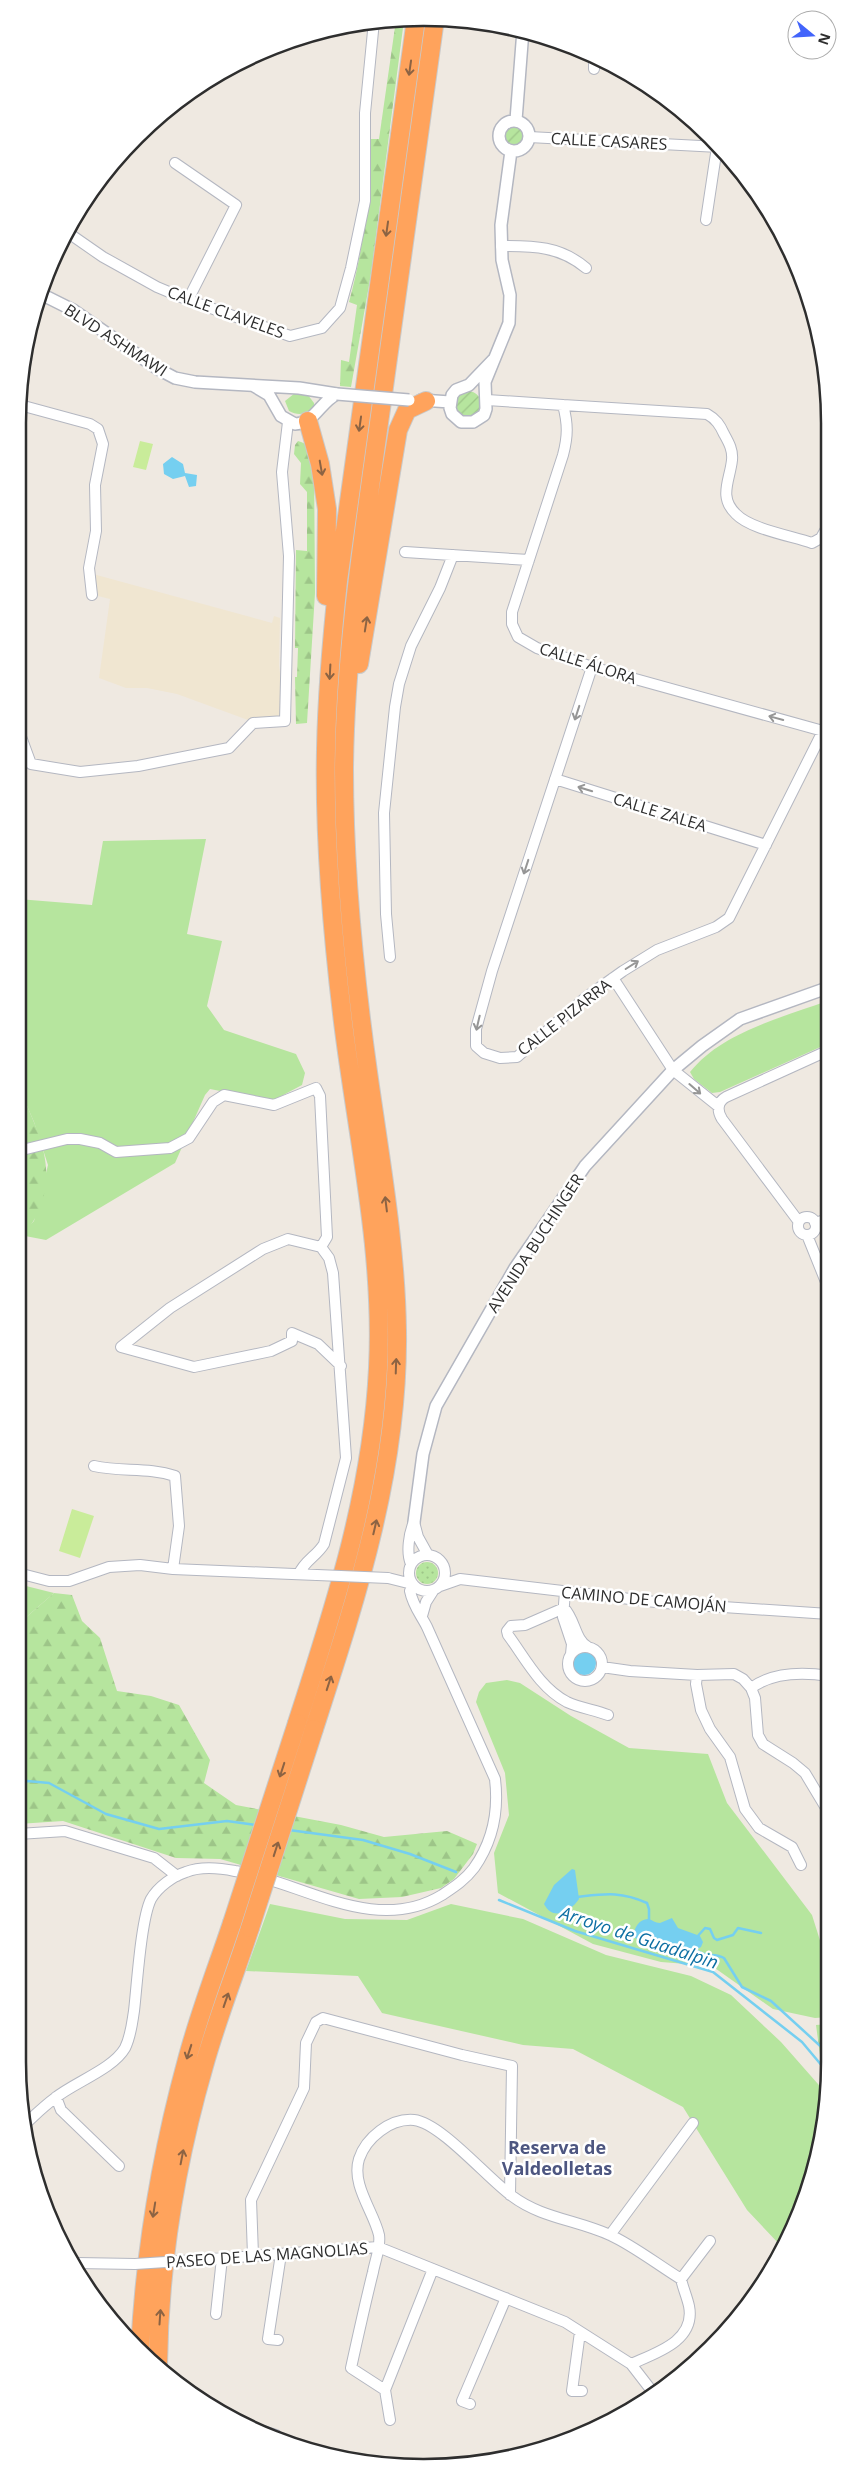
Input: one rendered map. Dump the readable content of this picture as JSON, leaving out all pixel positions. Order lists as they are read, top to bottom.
{
  "streets": {
    "street": [
      "CALLE CASARES",
      "CALLE CLAVELES",
      "BLVD ASHMAWI",
      "CALLE ÁLORA",
      "CALLE ZALEA",
      "CALLE PIZARRA",
      "AVENIDA BUCHINGER",
      "CAMINO DE CAMOJÁN",
      "PASEO DE LAS MAGNOLIAS"
    ]
  },
  "crossings": [
    ["CALLE ÁLORA", "CALLE PIZARRA"],
    ["CALLE ZALEA", "CALLE PIZARRA"],
    ["AVENIDA BUCHINGER", "CAMINO DE CAMOJÁN"]
  ],
  "one_way": ["CALLE ÁLORA", "CALLE ZALEA"],
  "districts": ["Reserva de Valdeolletas"],
  "water": ["Arroyo de Guadalpin"],
  "north": "right"
}
